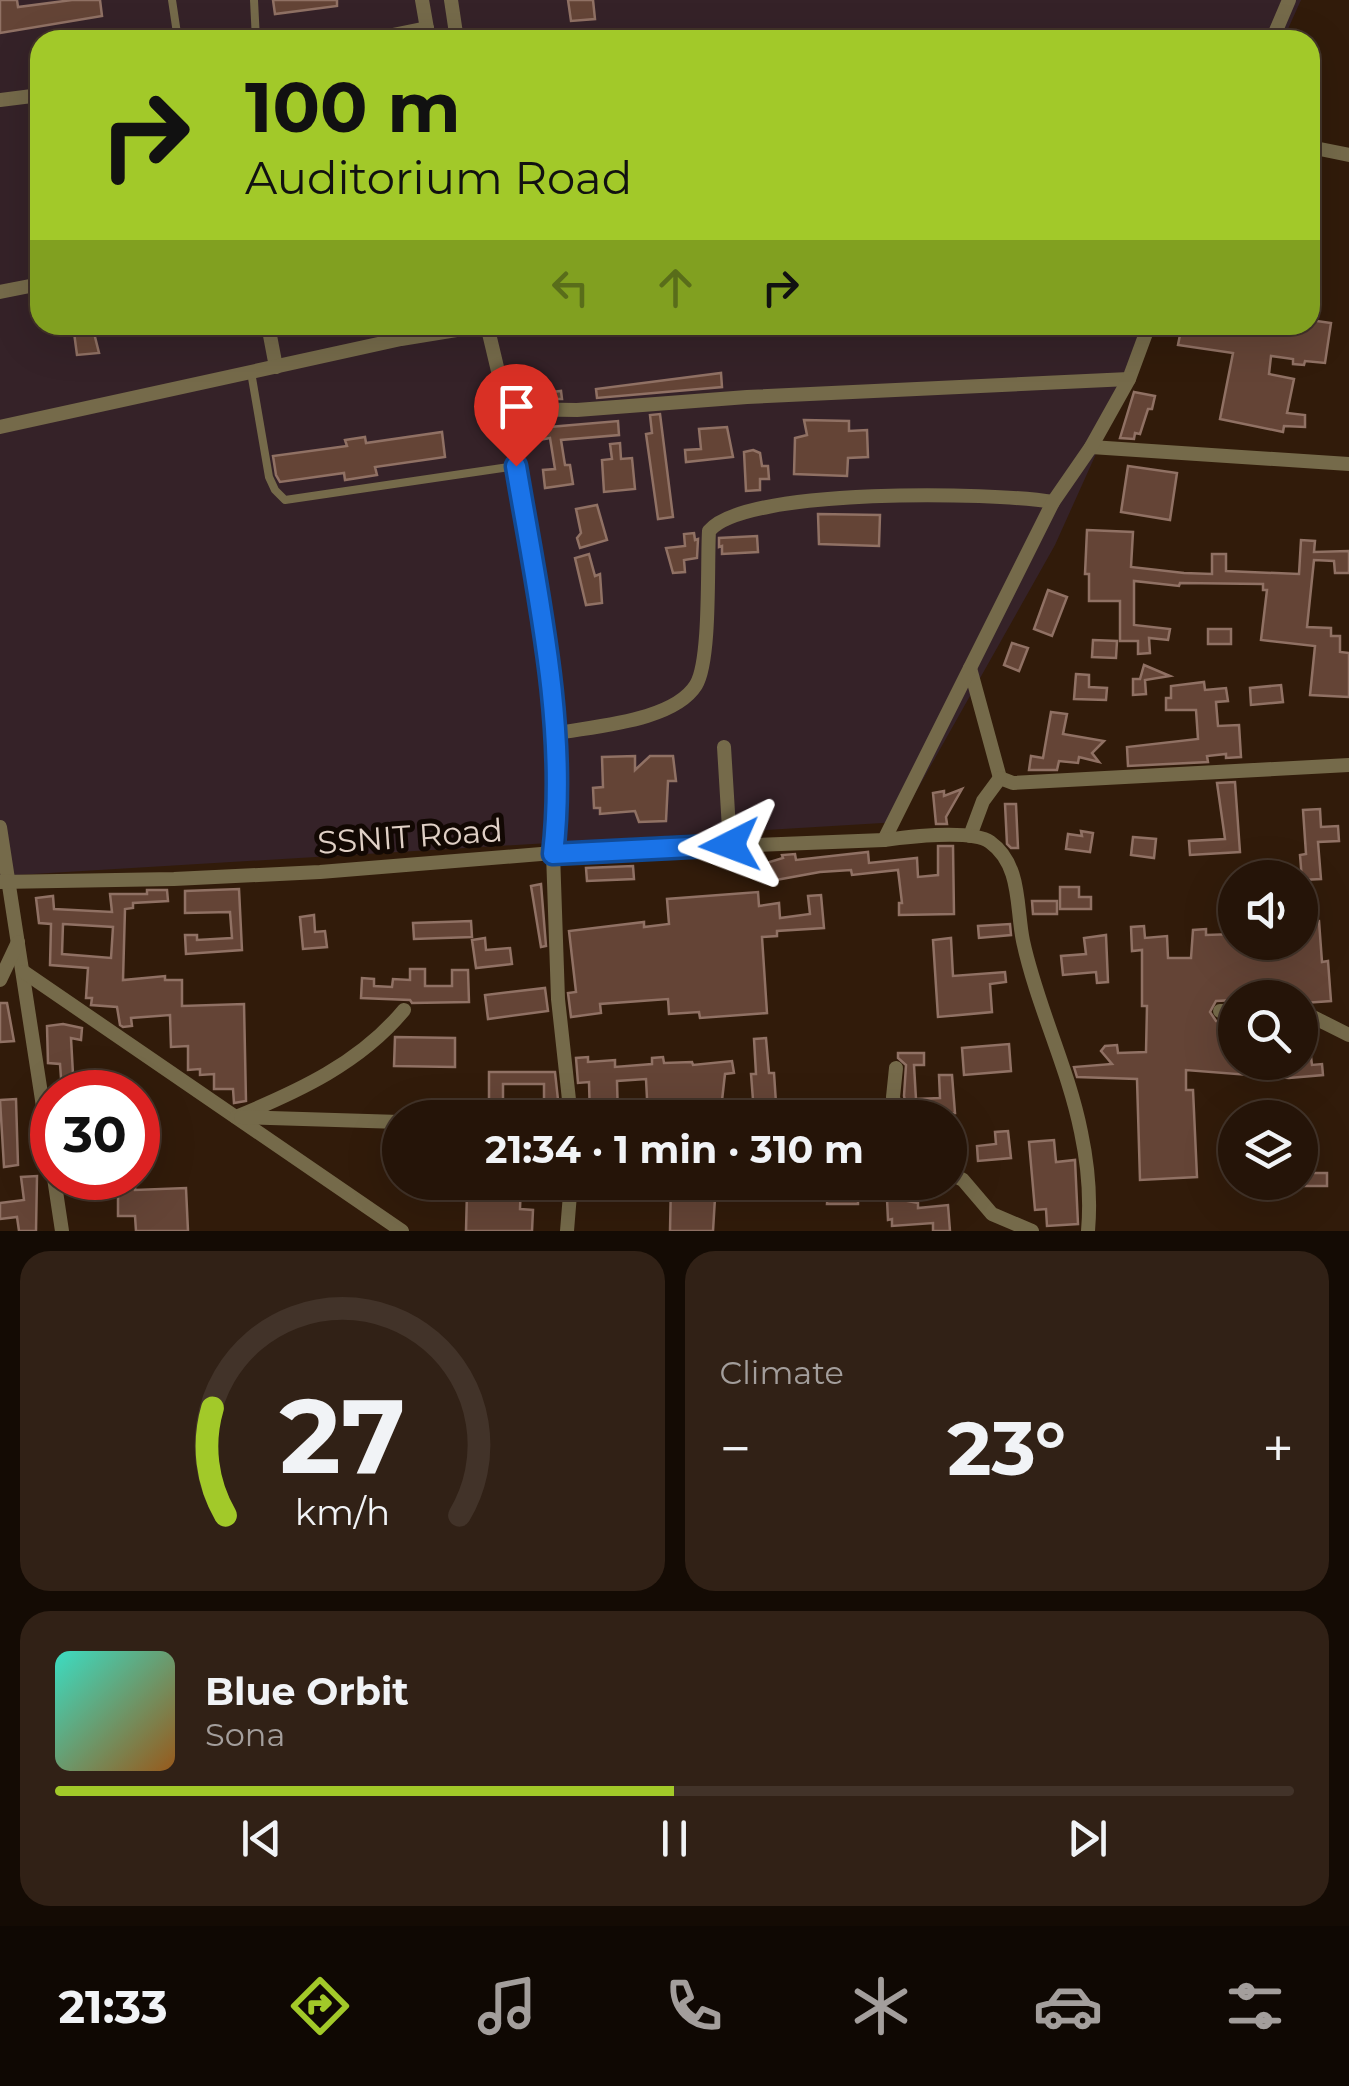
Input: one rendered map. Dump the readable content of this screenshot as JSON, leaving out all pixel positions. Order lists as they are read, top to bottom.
{
  "streets": {
    "street": ["SSNIT Road"]
  },
  "page": {
    "turn": ["100 m", "Auditorium Road"],
    "limit": "30",
    "trip": "21:34 · 1 min · 310 m",
    "tile": "Climate",
    "heat": ["−", "23°", "+"],
    "song": ["Blue Orbit", "Sona"],
    "tabs": "21:33",
    "gauge": ["27", "km/h"]
  }
}
